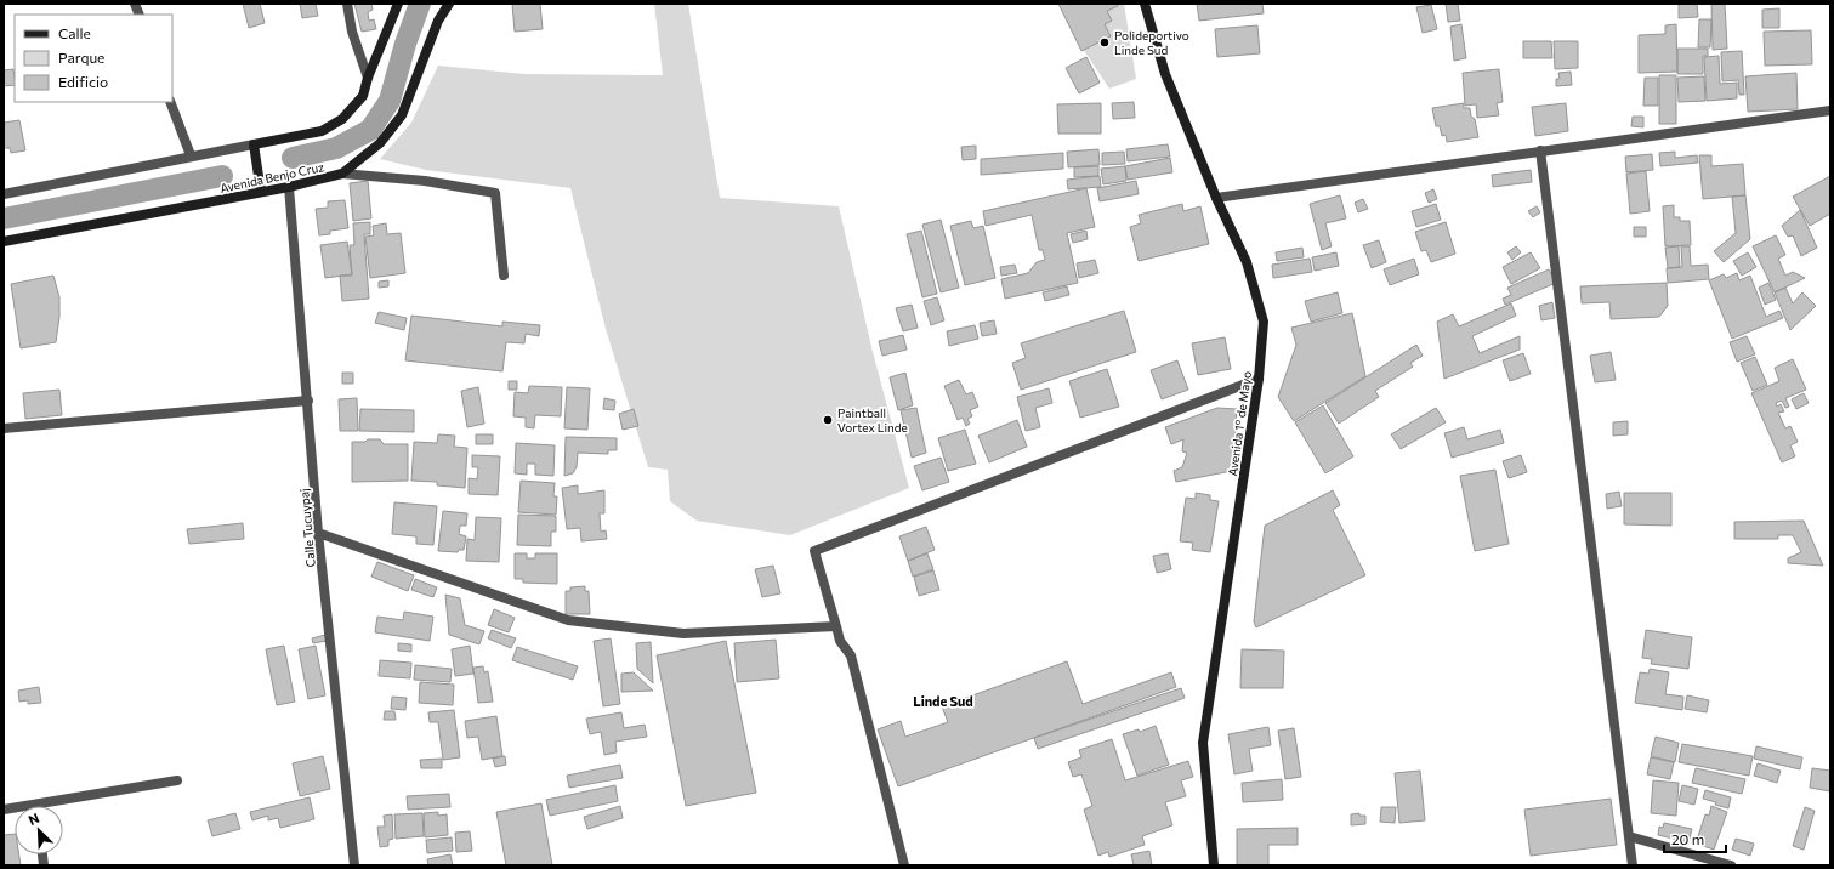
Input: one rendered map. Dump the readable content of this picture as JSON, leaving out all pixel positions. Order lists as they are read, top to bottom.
{
  "streets": {
    "main road": ["Avenida Benjo Cruz", "Avenida 1º de Mayo"],
    "street": ["Calle Tucuypaj"]
  },
  "crossings": [
    ["Avenida Benjo Cruz", "Calle Tucuypaj"]
  ],
  "districts": ["Linde Sud"],
  "places": ["Polideportivo Linde Sud", "Paintball Vortex Linde"],
  "legend": ["Calle", "Parque", "Edificio"],
  "scale_bar": "20 m",
  "north": "top left"
}
